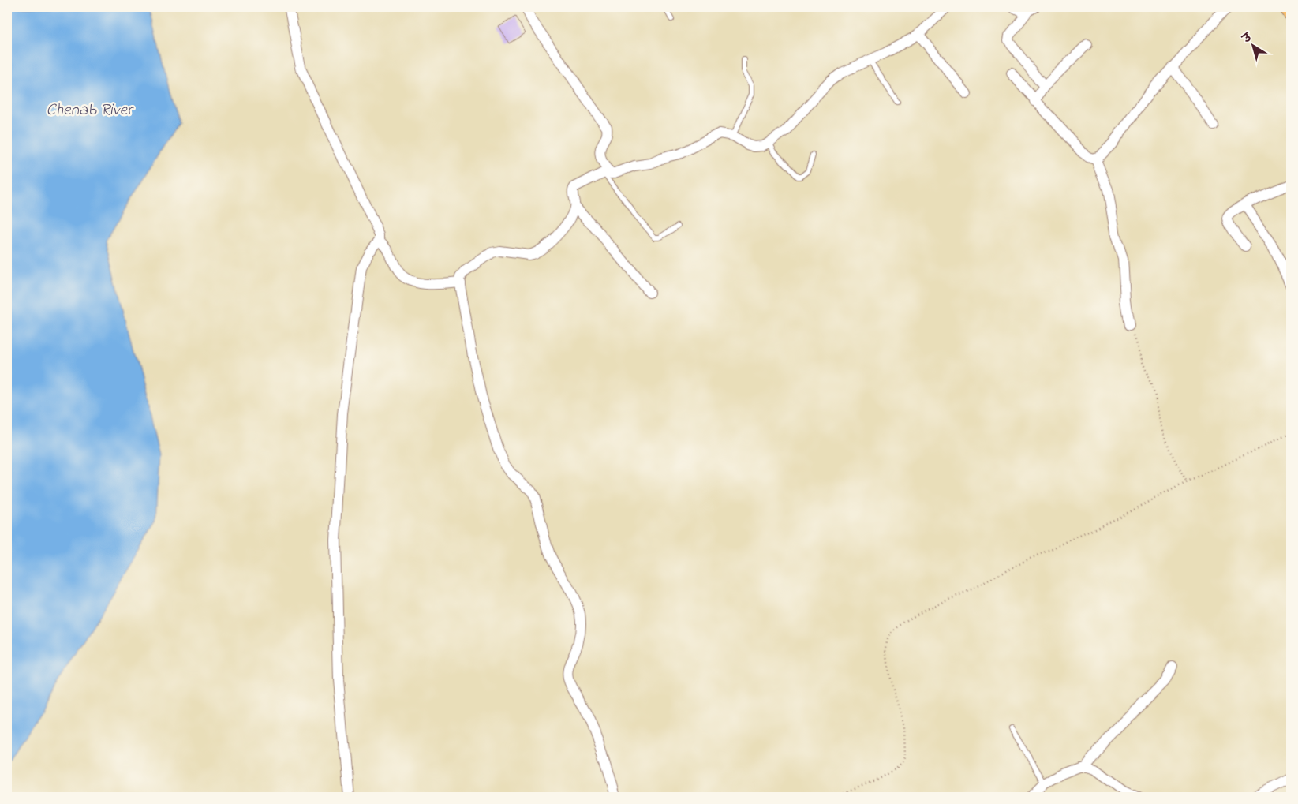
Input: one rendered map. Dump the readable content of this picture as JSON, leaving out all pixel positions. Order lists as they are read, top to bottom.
{
  "water": ["Chenab River"],
  "north": "top left"
}
